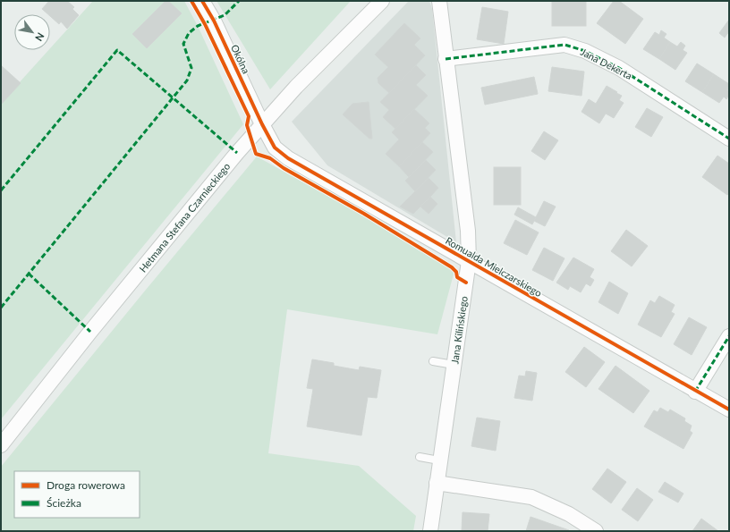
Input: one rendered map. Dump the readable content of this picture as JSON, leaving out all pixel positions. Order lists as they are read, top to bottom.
{
  "streets": {
    "street": [
      "Okólna",
      "Jana Dekerta",
      "Hetmana Stefana Czarnieckiego",
      "Romualda Mielczarskiego",
      "Jana Kilińskiego"
    ]
  },
  "crossings": [
    ["Okólna", "Hetmana Stefana Czarnieckiego"],
    ["Okólna", "Romualda Mielczarskiego"],
    ["Jana Dekerta", "Jana Kilińskiego"],
    ["Hetmana Stefana Czarnieckiego", "Romualda Mielczarskiego"],
    ["Romualda Mielczarskiego", "Jana Kilińskiego"]
  ],
  "legend": ["Droga rowerowa", "Ścieżka"],
  "north": "bottom right"
}
